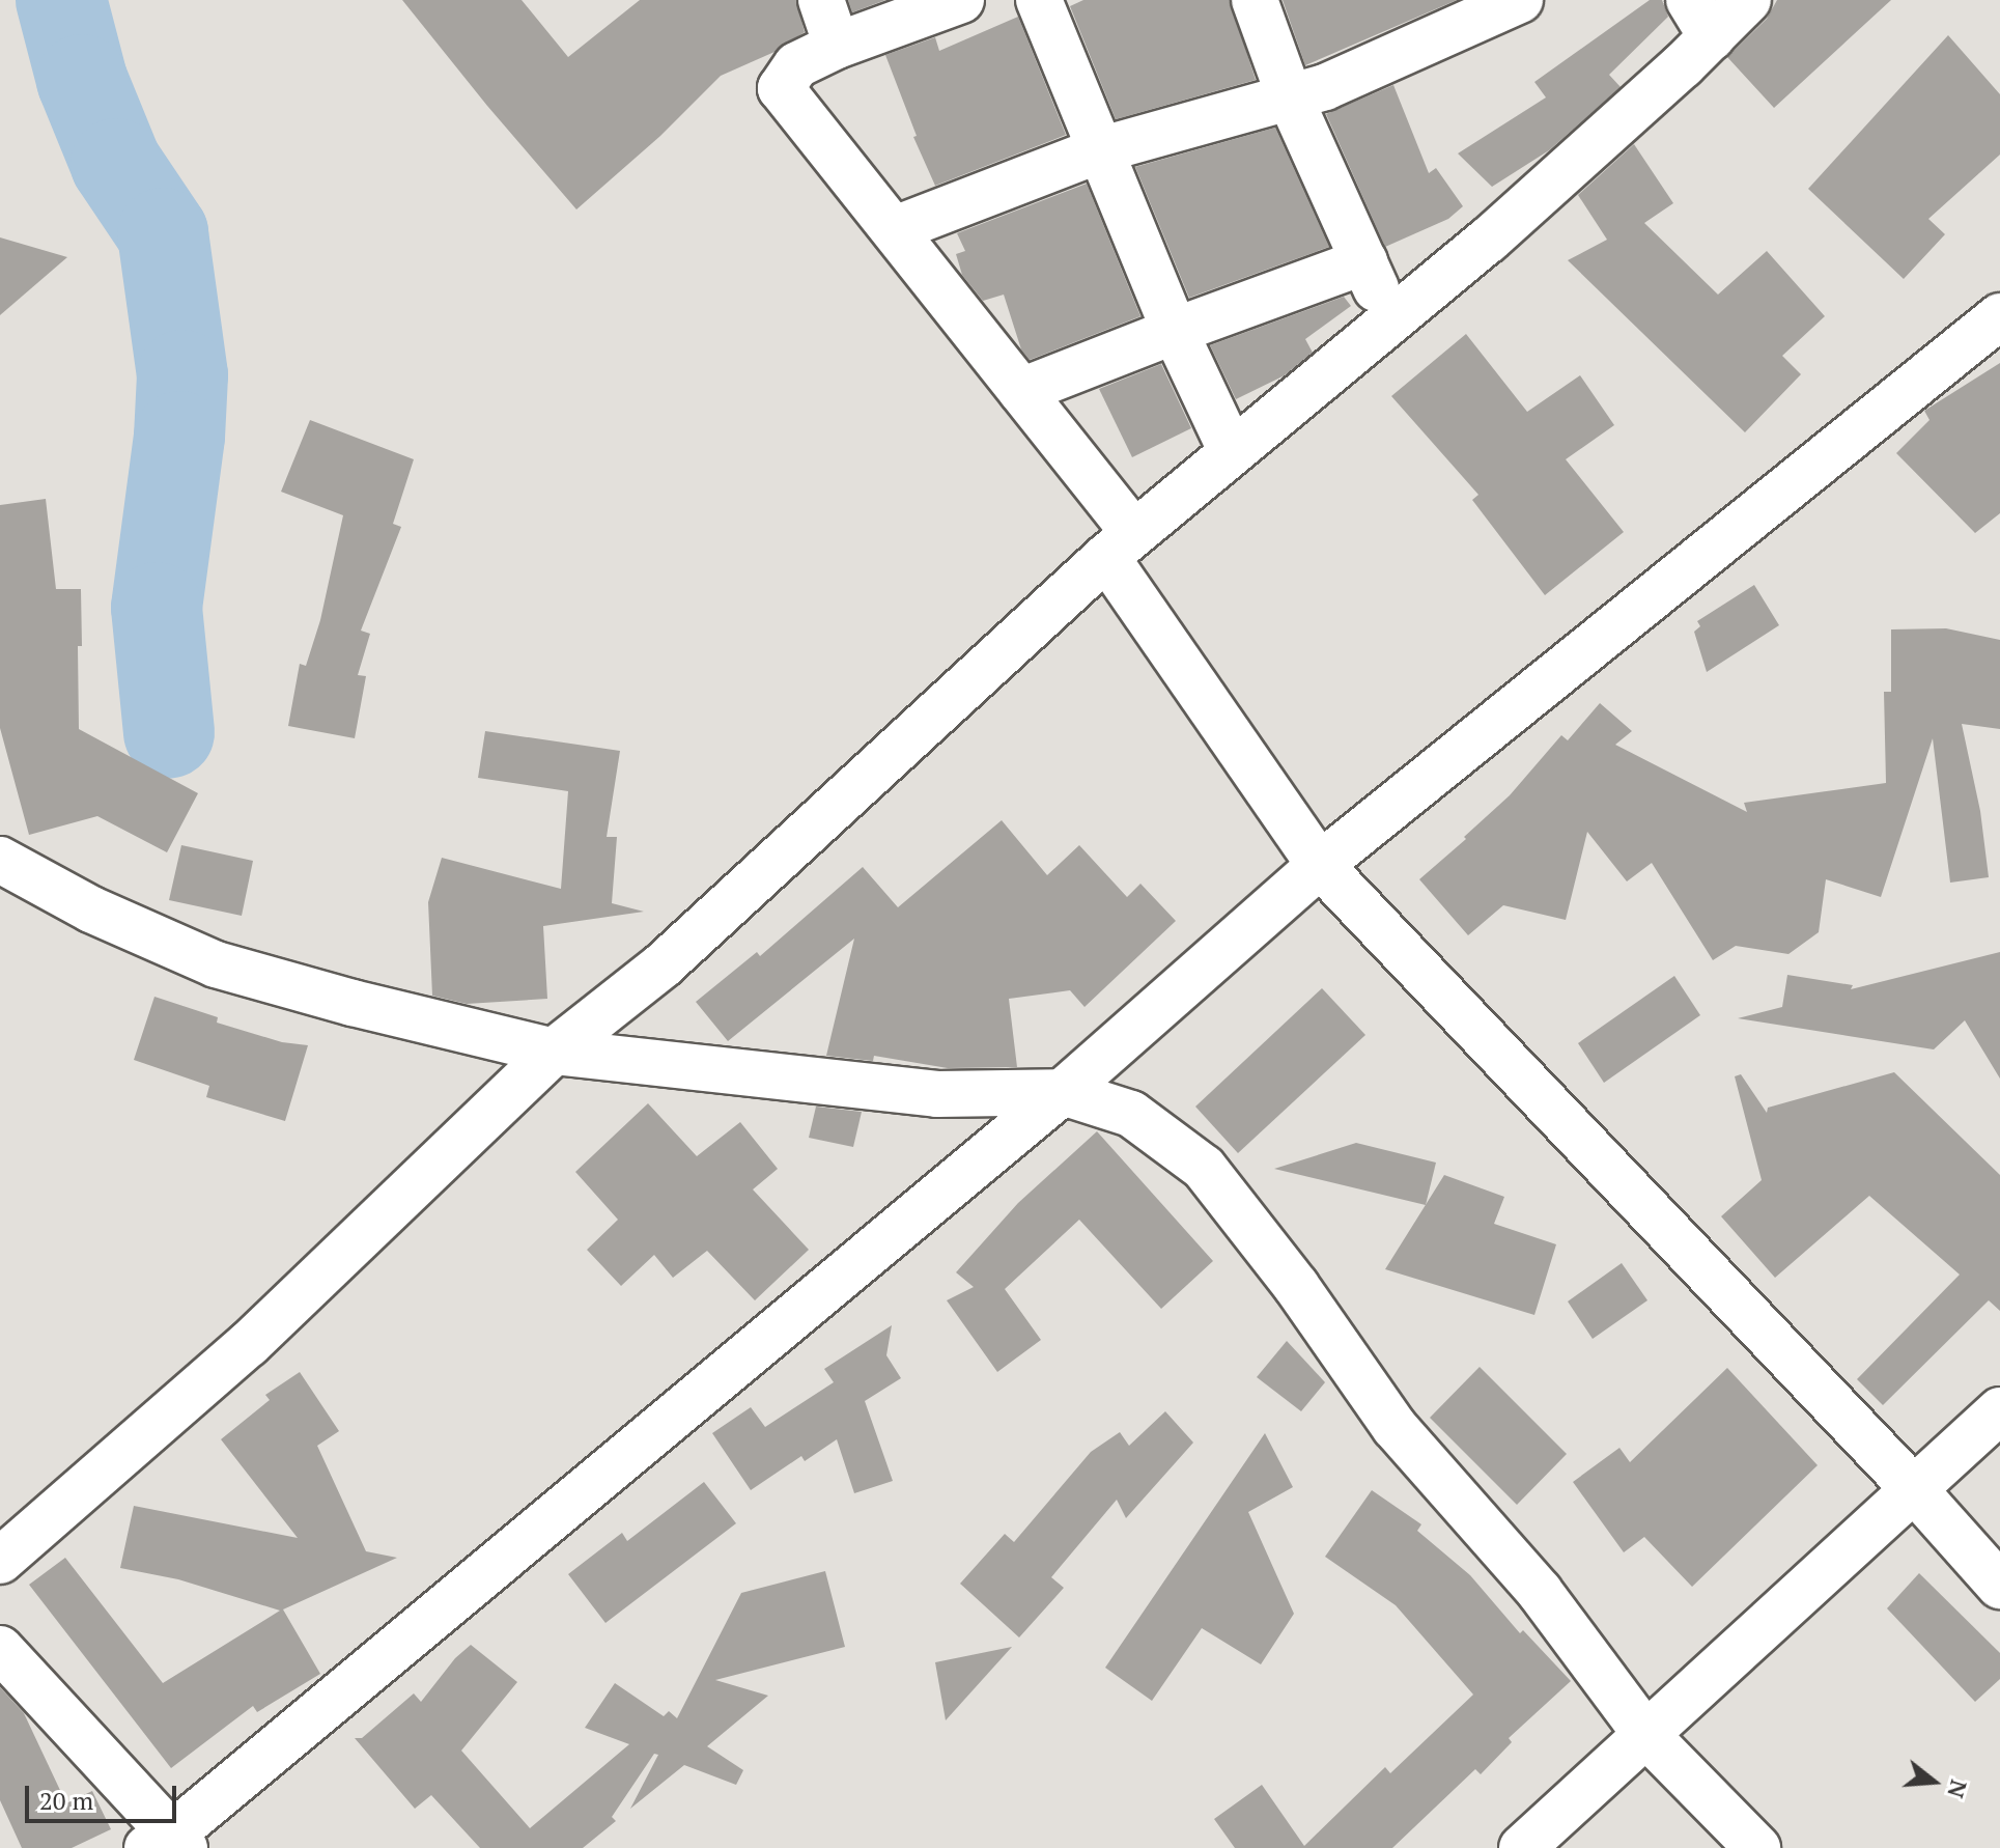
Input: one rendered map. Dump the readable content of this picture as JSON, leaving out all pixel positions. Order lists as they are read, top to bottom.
{
  "scale_bar": "20 m",
  "north": "right"
}
